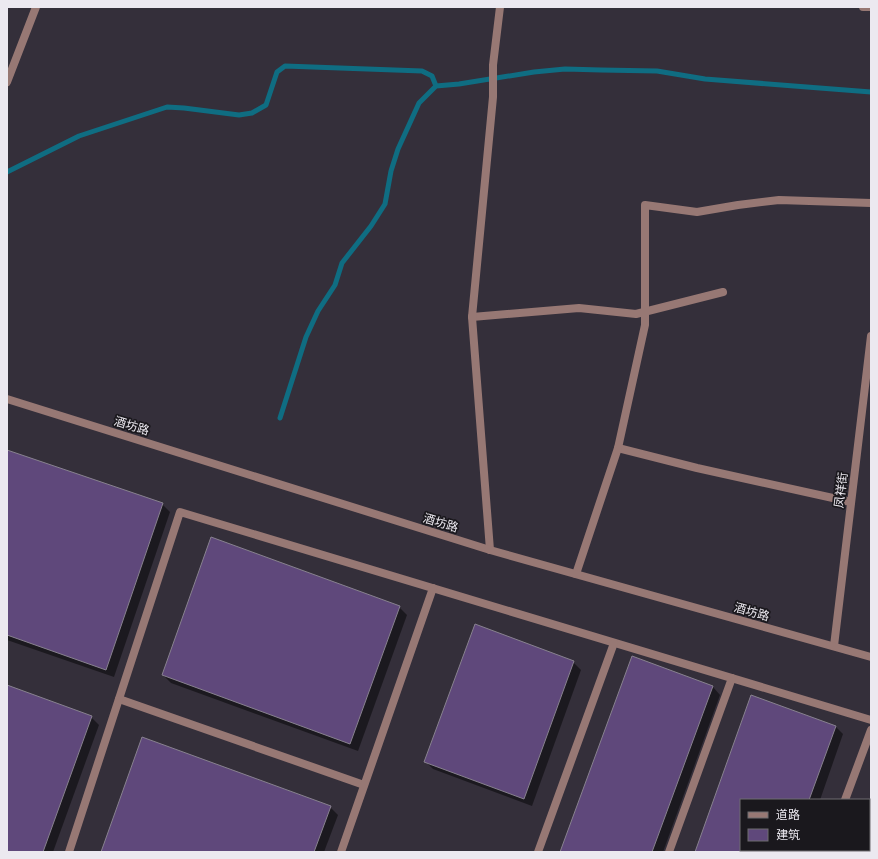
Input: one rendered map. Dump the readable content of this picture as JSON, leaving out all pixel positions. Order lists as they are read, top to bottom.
{
  "streets": {
    "street": ["酒坊路", "凤祥街"]
  },
  "crossings": [
    ["酒坊路", "凤祥街"]
  ],
  "legend": ["道路", "建筑"]
}
